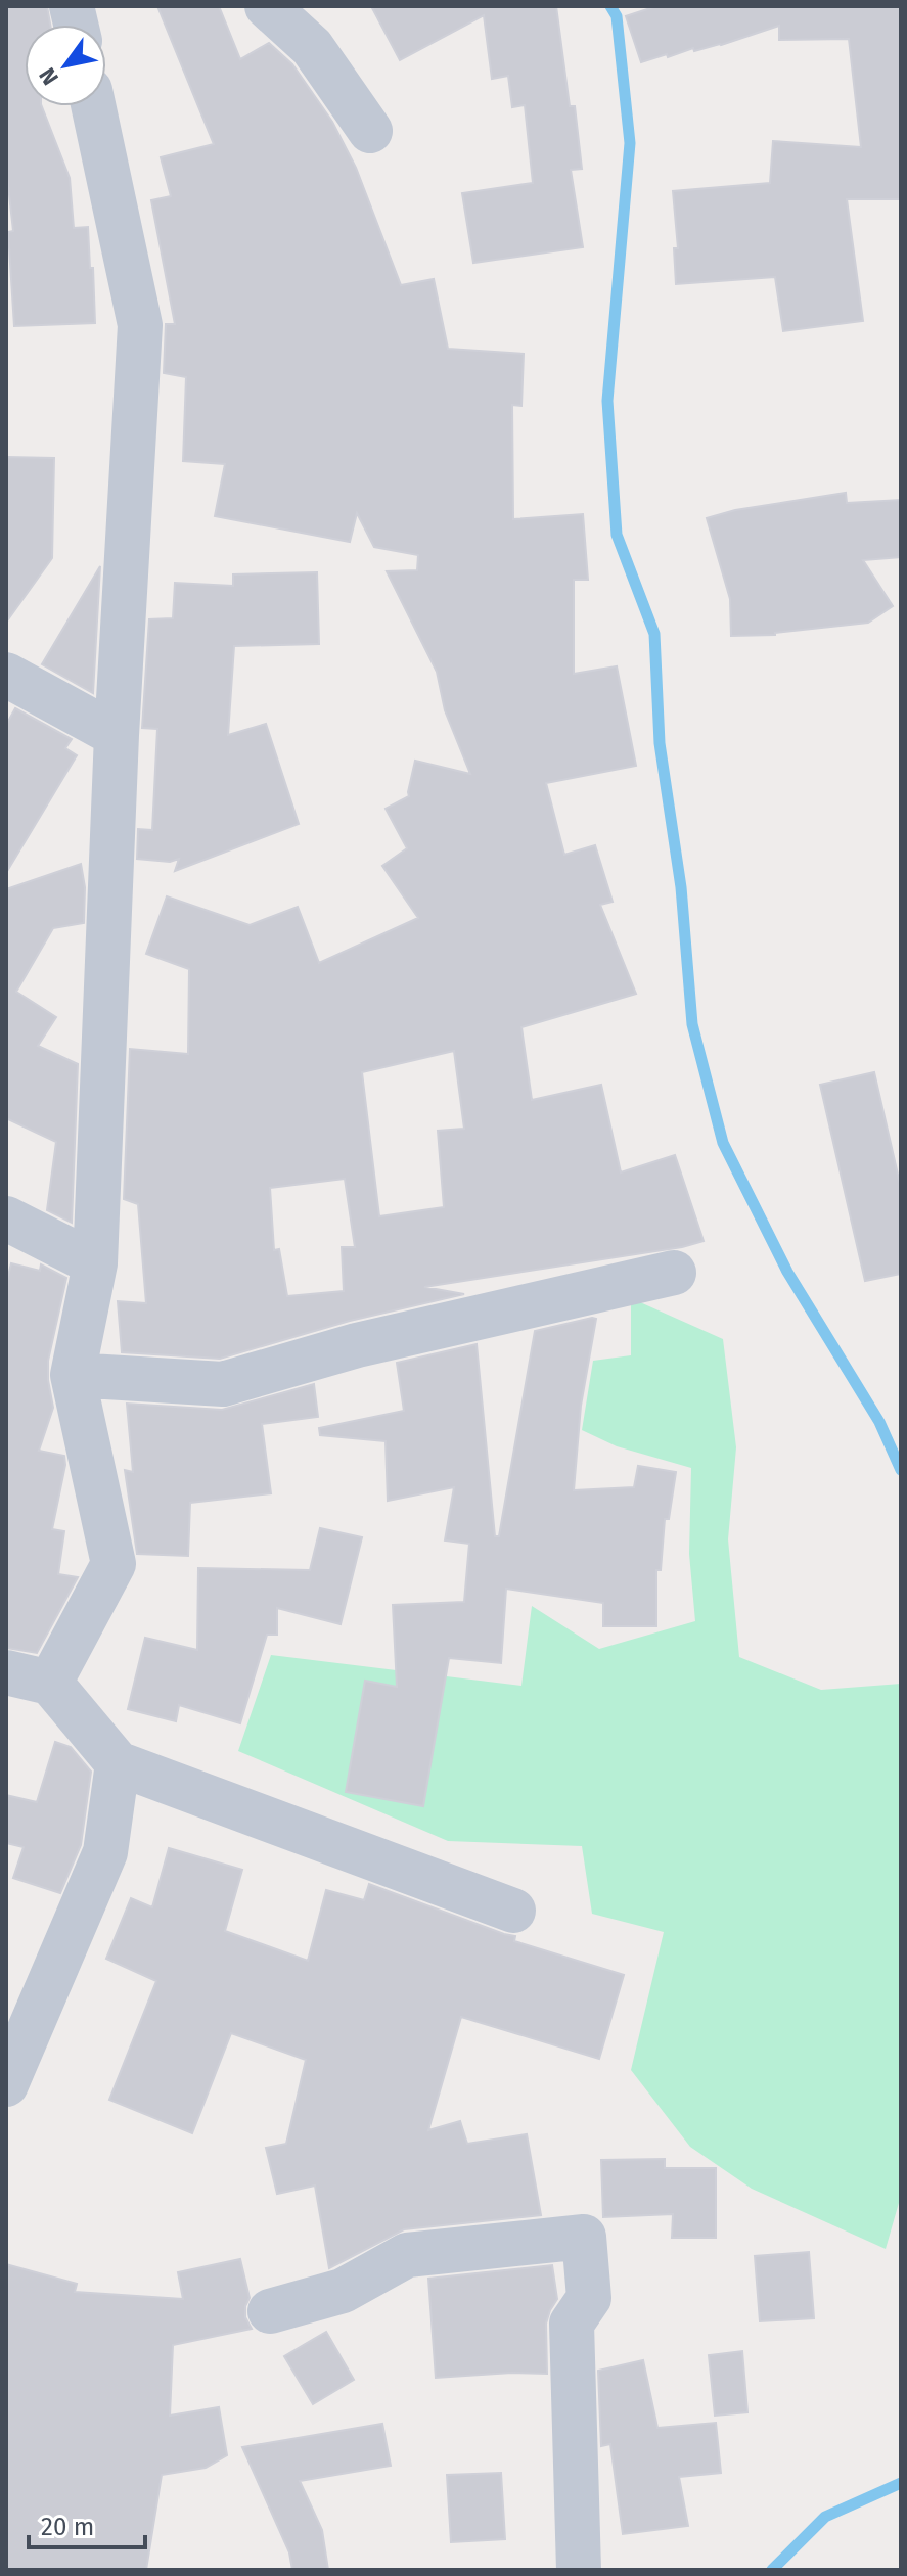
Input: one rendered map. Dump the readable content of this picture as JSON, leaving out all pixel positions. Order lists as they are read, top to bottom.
{
  "scale_bar": "20 m",
  "north": "bottom left"
}
